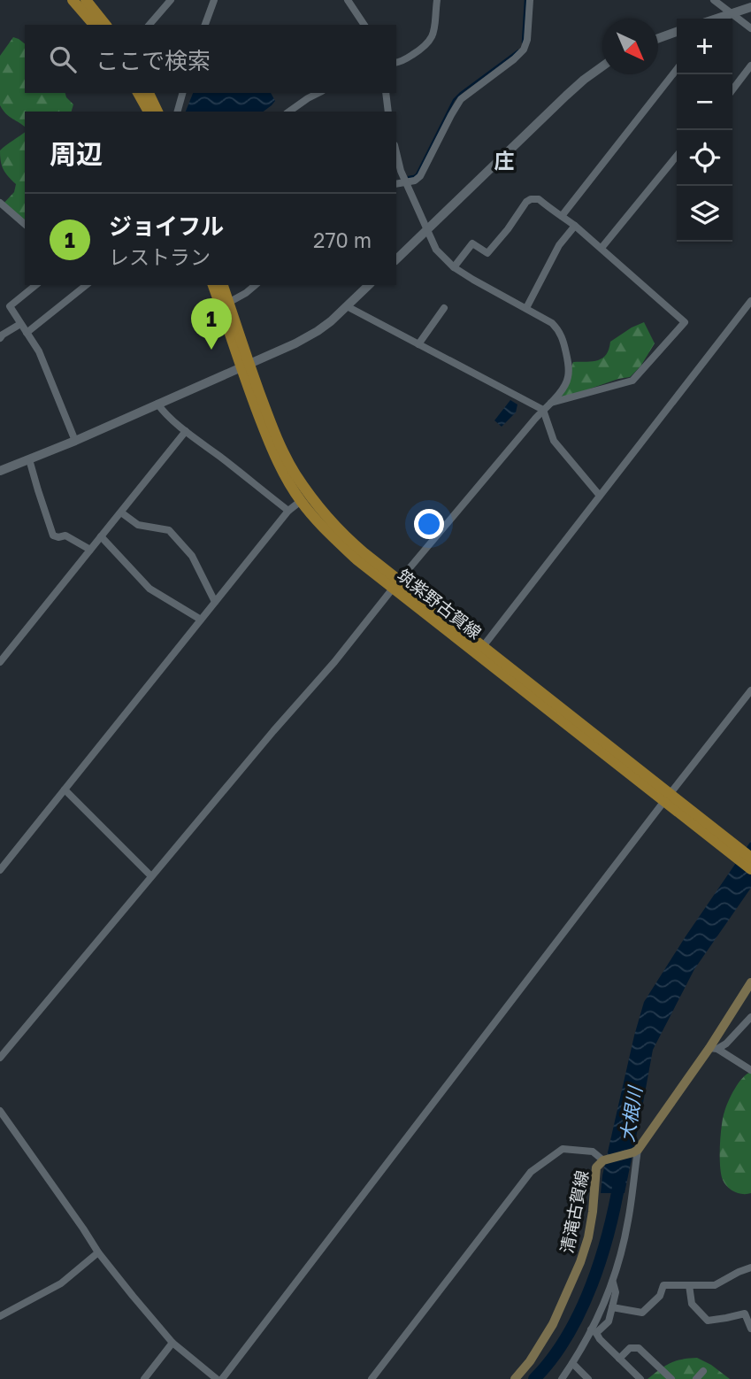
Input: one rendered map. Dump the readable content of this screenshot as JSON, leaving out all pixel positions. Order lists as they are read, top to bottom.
{
  "streets": {
    "main road": ["筑紫野古賀線", "清滝古賀線"]
  },
  "districts": ["庄"],
  "water": ["大根川"],
  "north": "bottom right",
  "page": {
    "map_buttons": ["+", "−"],
    "search": "ここで検索",
    "heading": "周辺",
    "list": [
      {
        "mark": "1",
        "name": "ジョイフル",
        "note": "レストラン",
        "value": "270 m"
      }
    ],
    "pins": "1"
  }
}
